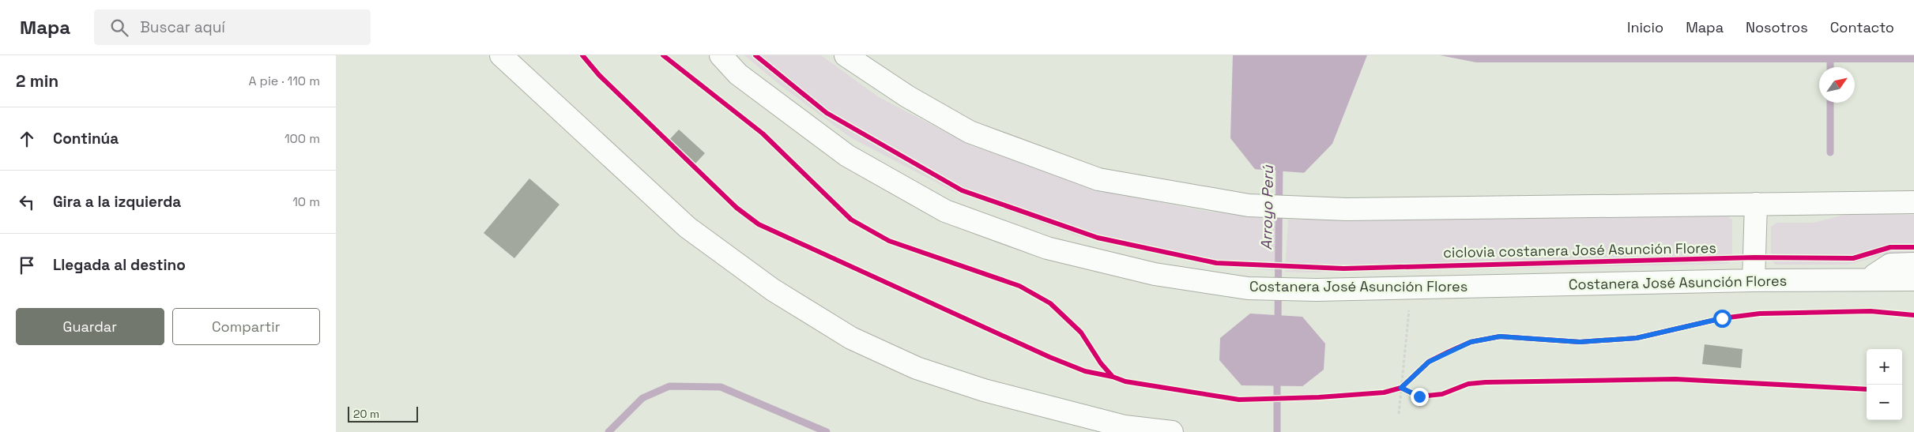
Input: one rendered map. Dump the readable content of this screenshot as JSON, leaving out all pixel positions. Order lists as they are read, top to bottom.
{
  "streets": {
    "main road": ["Costanera José Asunción Flores"],
    "cycle path": ["ciclovia costanera José Asunción Flores"]
  },
  "water": ["Arroyo Perú"],
  "scale_bar": "20 m",
  "north": "top right",
  "page": {
    "header": "Mapa",
    "search": "Buscar aquí",
    "nav": [
      "Inicio",
      "Mapa",
      "Nosotros",
      "Contacto"
    ],
    "heading": ["2 min", "A pie · 110 m"],
    "list": [
      ["Continúa", "100 m"],
      ["Gira a la izquierda", "10 m"],
      "Llegada al destino"
    ],
    "buttons": ["Guardar", "Compartir"],
    "map_buttons": ["+", "−"],
    "scale": "20 m"
  }
}
